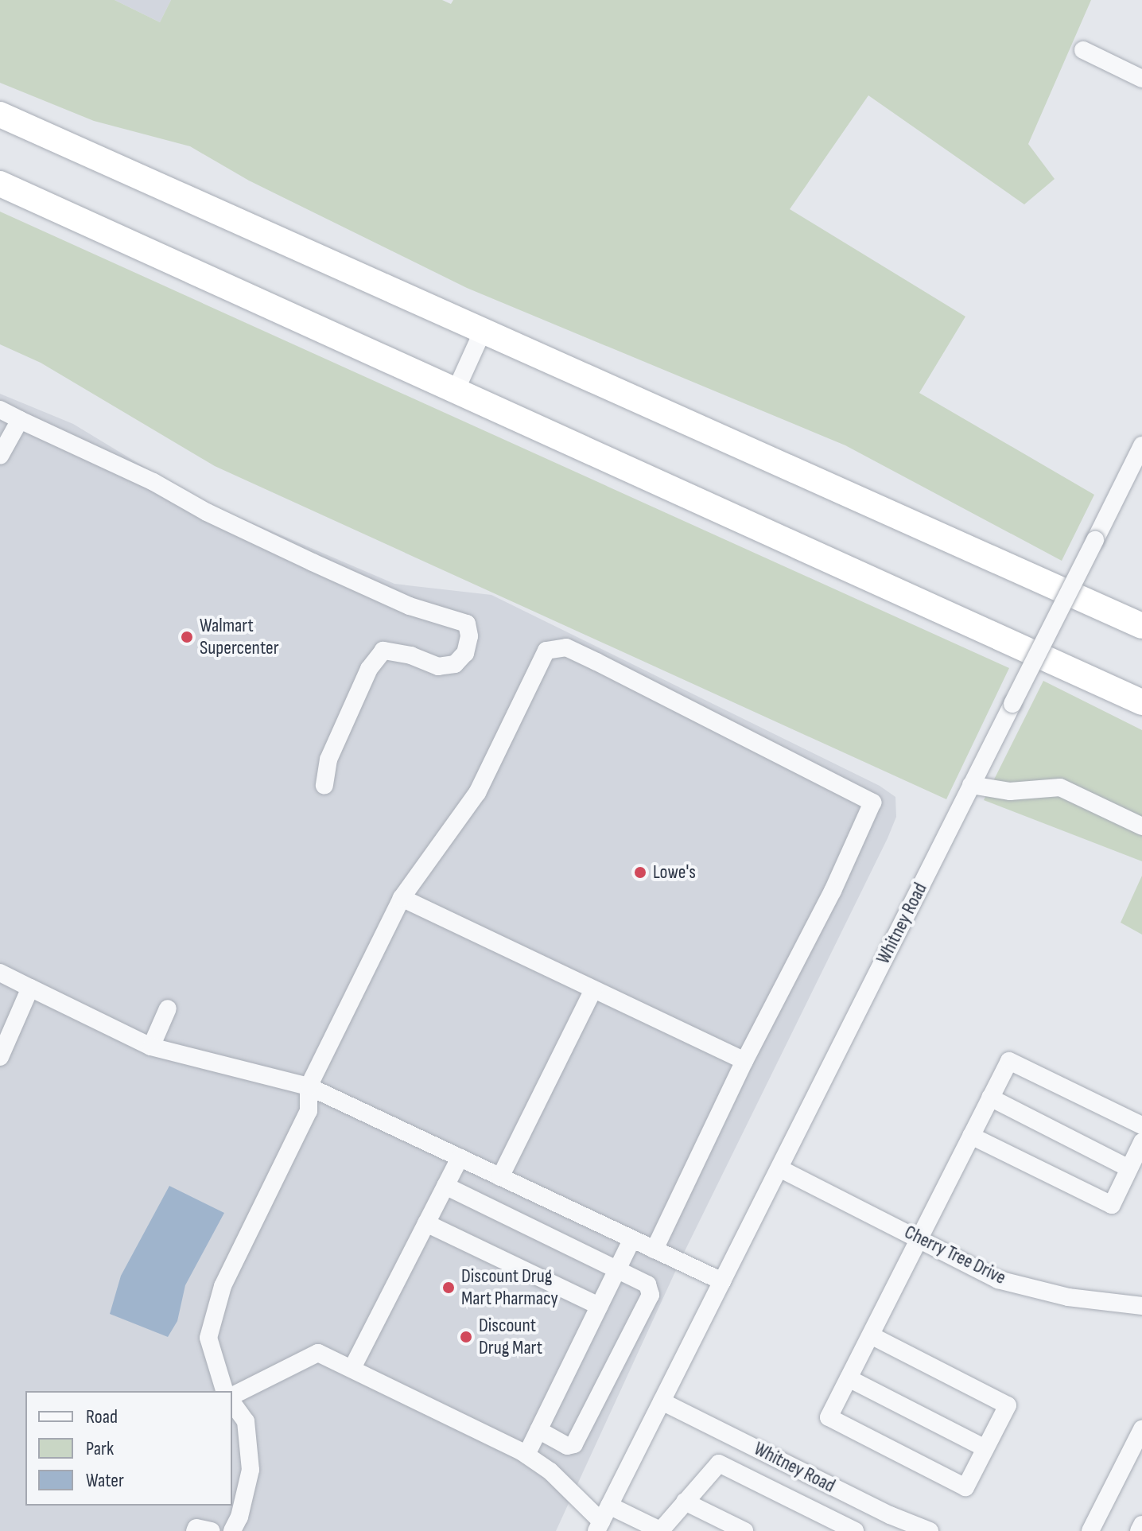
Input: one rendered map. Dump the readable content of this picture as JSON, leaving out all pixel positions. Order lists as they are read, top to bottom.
{
  "streets": {
    "street": ["Whitney Road", "Cherry Tree Drive"]
  },
  "crossings": [
    ["Whitney Road", "Cherry Tree Drive"]
  ],
  "places": [
    "Walmart Supercenter",
    "Lowe's",
    "Discount Drug Mart Pharmacy",
    "Discount Drug Mart"
  ],
  "legend": ["Road", "Park", "Water"]
}
